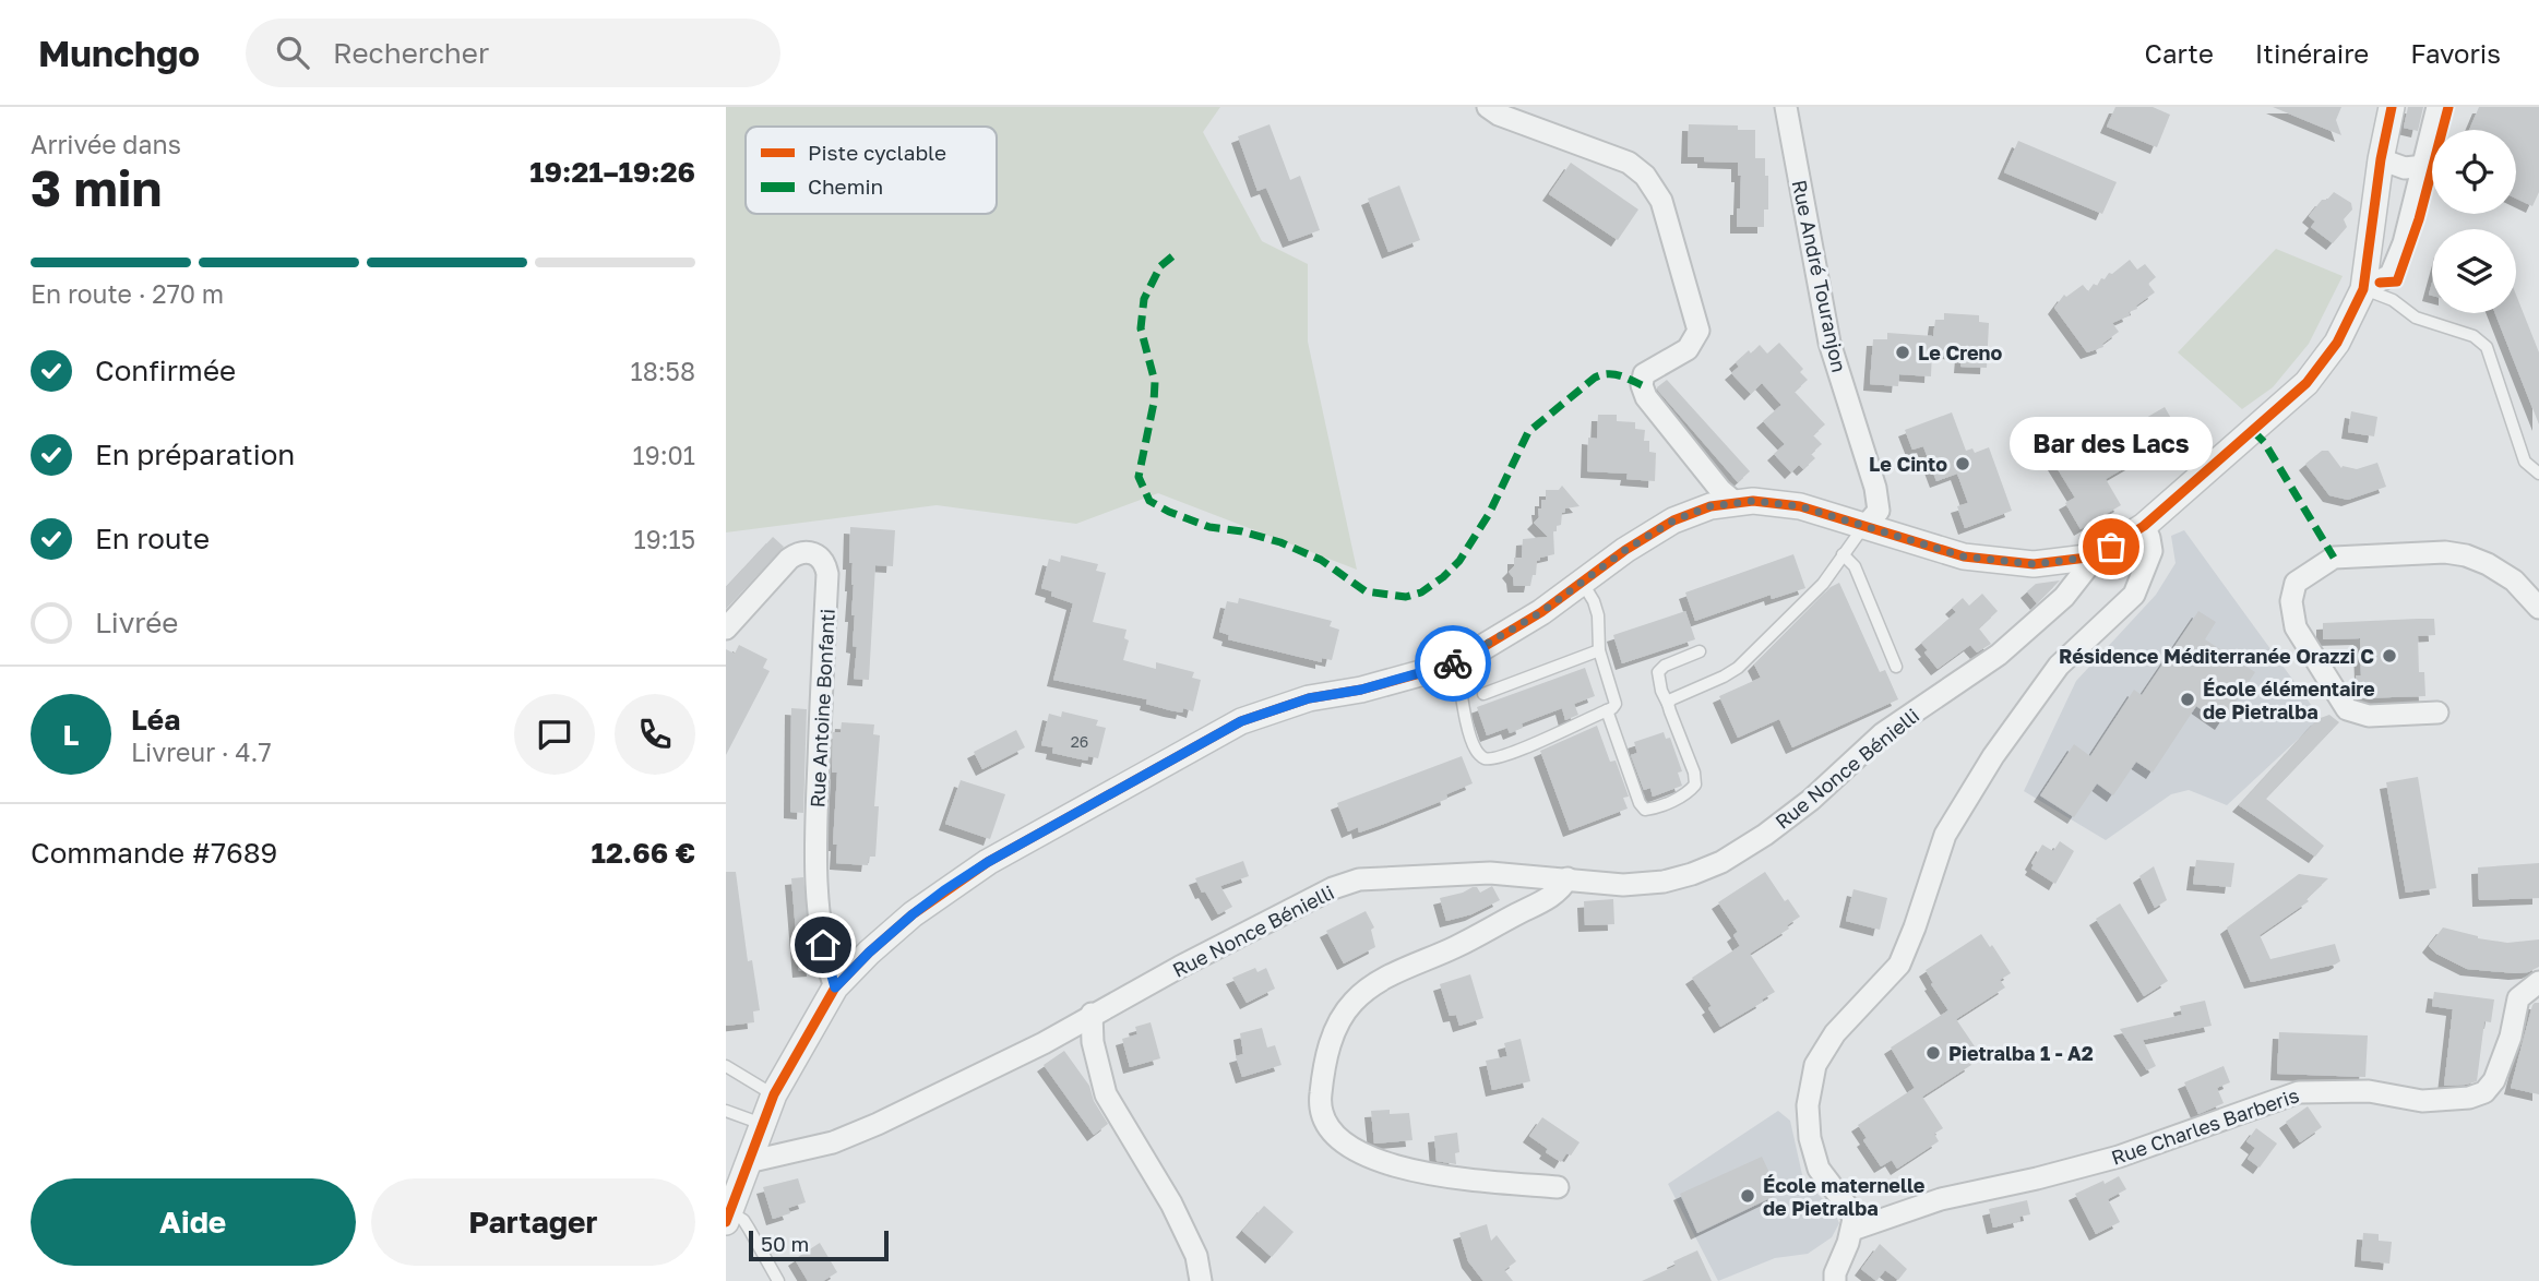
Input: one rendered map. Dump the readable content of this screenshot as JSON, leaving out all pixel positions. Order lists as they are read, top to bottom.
{
  "streets": {
    "street": [
      "Rue André Touranjon",
      "Rue Antoine Bonfanti",
      "Rue Nonce Bénielli",
      "Rue Charles Barberis"
    ]
  },
  "places": [
    "Le Creno",
    "Le Cinto",
    "Bar des Lacs",
    "Résidence Méditerranée Orazzi C",
    "École élémentaire de Pietralba",
    "Pietralba 1 - A2",
    "École maternelle de Pietralba"
  ],
  "house_numbers": ["26"],
  "legend": ["Piste cyclable", "Chemin"],
  "scale_bar": "50 m",
  "page": {
    "header": "Munchgo",
    "search": "Rechercher",
    "nav": ["Carte", "Itinéraire", "Favoris"],
    "heading": ["3 min", "Arrivée dans", "19:21–19:26"],
    "panel": [
      "Léa",
      "Livreur · 4.7",
      "Commande #7689",
      "12.66 €"
    ],
    "bar": "En route · 270 m",
    "list": [
      ["Confirmée", "18:58"],
      ["En préparation", "19:01"],
      ["En route", "19:15"],
      "Livrée"
    ],
    "bubble": "Bar des Lacs",
    "round": "L",
    "buttons": ["Aide", "Partager"],
    "scale": "50 m"
  }
}
